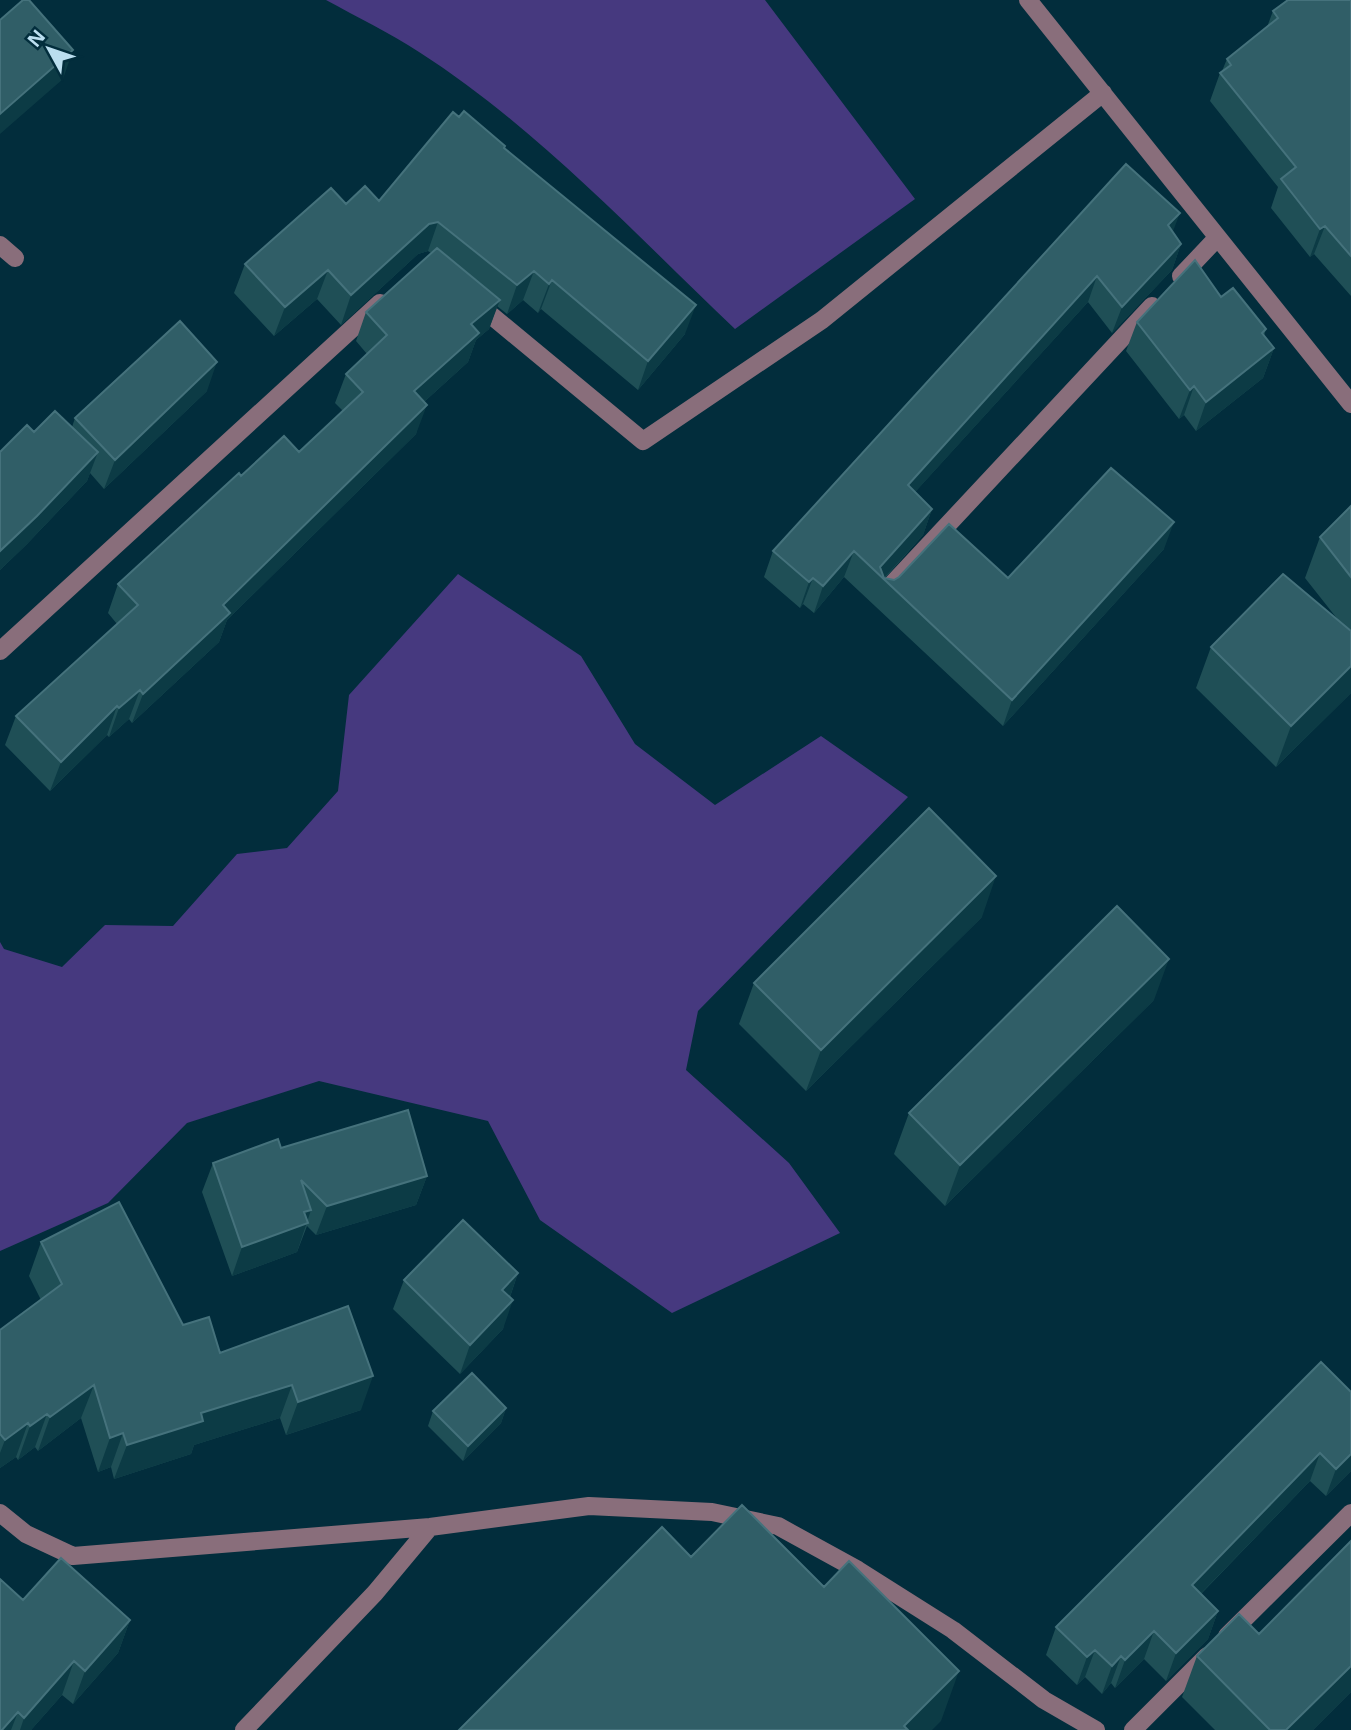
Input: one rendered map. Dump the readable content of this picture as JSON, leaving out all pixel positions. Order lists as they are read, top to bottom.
{
  "north": "top left"
}
